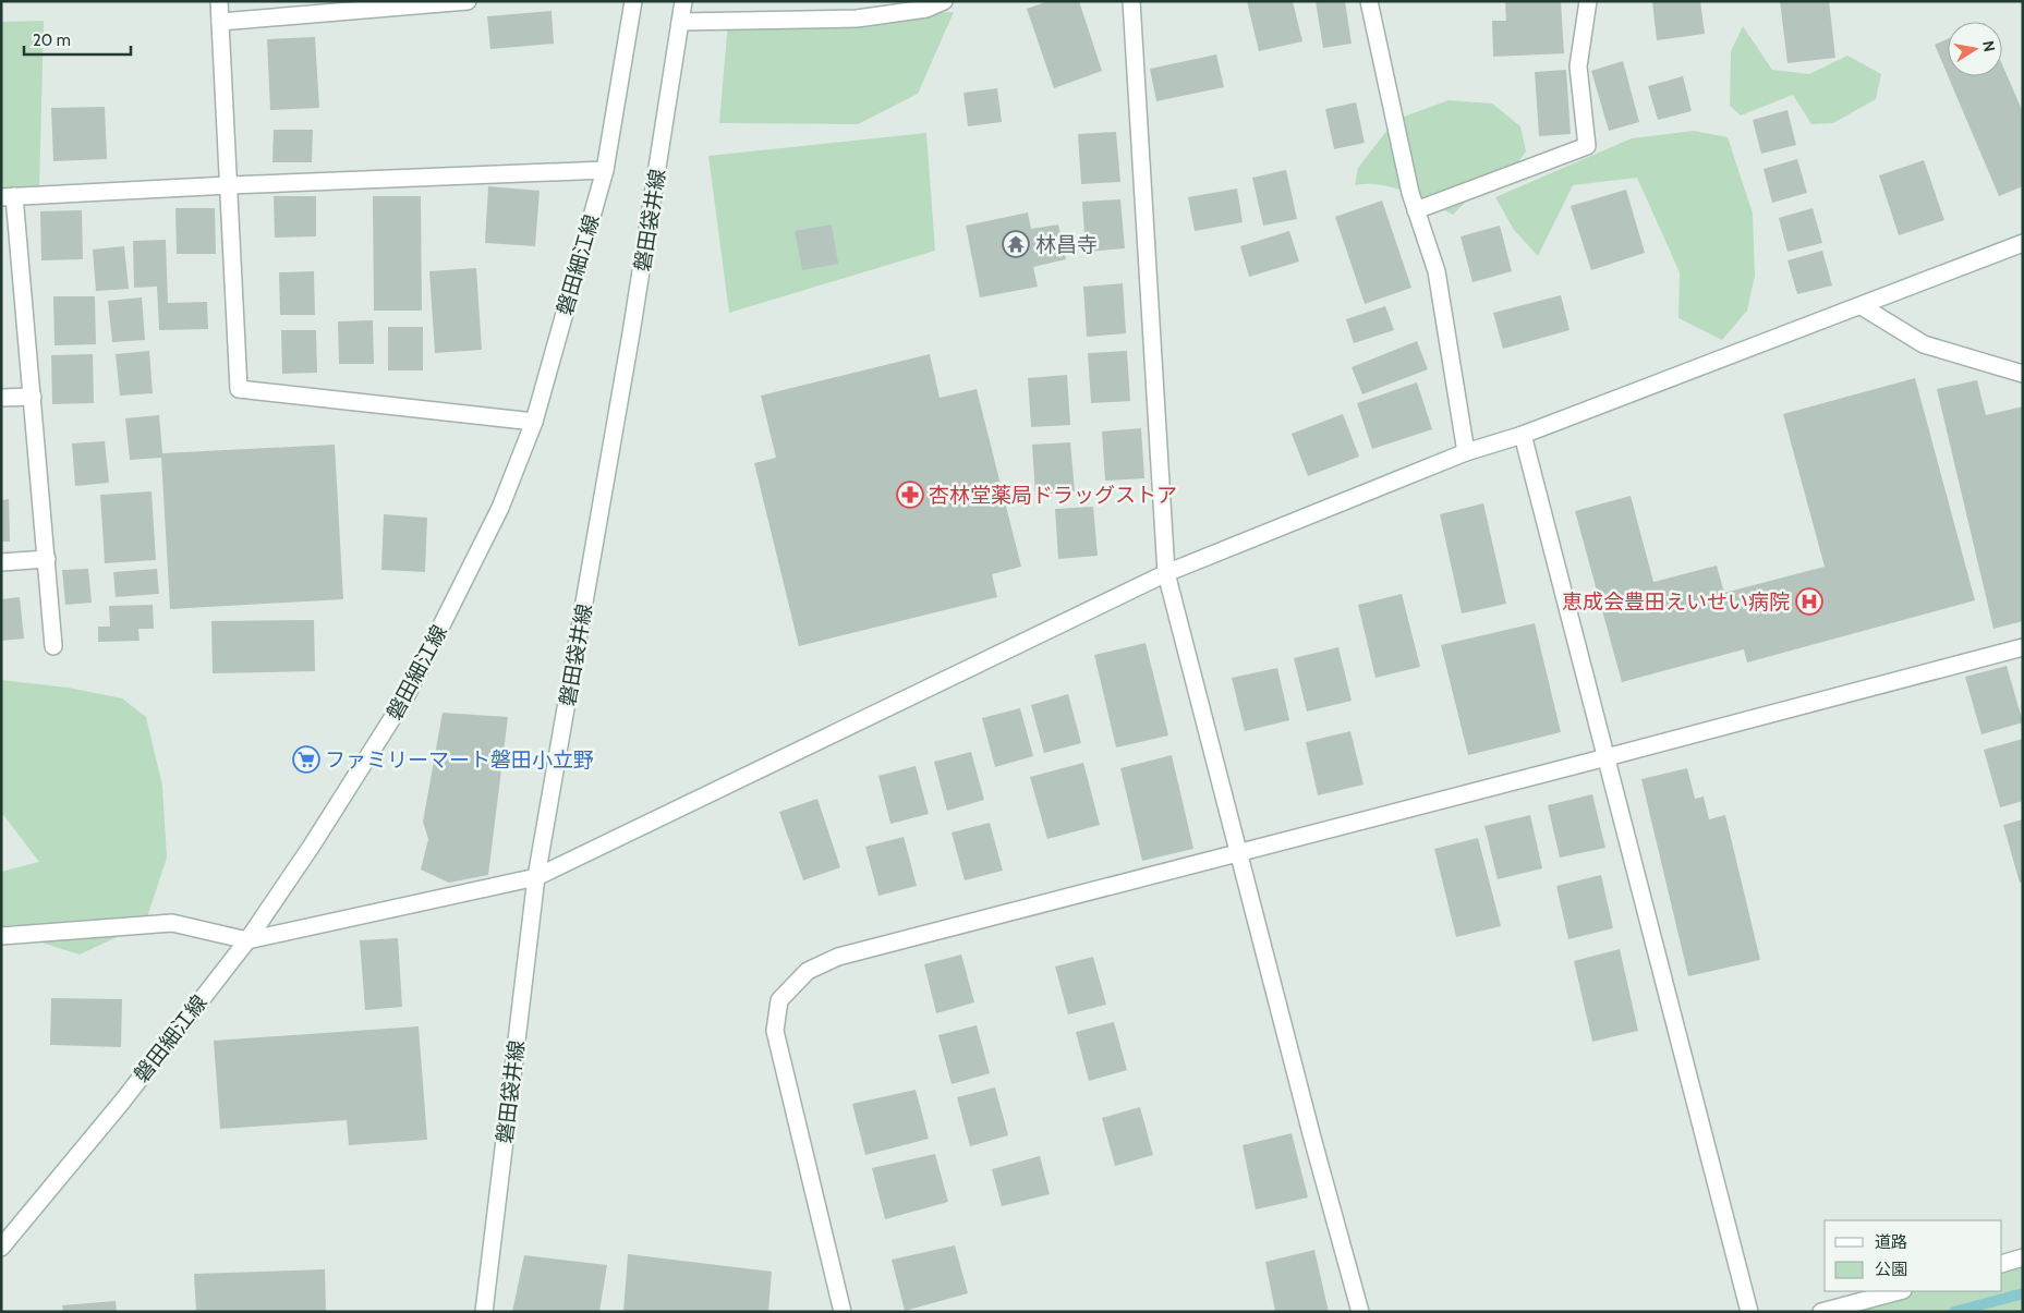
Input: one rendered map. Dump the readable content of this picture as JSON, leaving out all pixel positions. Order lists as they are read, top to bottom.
{
  "streets": {
    "street": ["磐田袋井線", "磐田細江線"]
  },
  "places": {
    "temple": ["林昌寺"],
    "pharmacy": ["杏林堂薬局ドラッグストア"],
    "hospital": ["恵成会豊田えいせい病院"],
    "supermarket": ["ファミリーマート磐田小立野"]
  },
  "legend": ["道路", "公園"],
  "scale_bar": "20 m",
  "north": "right"
}
